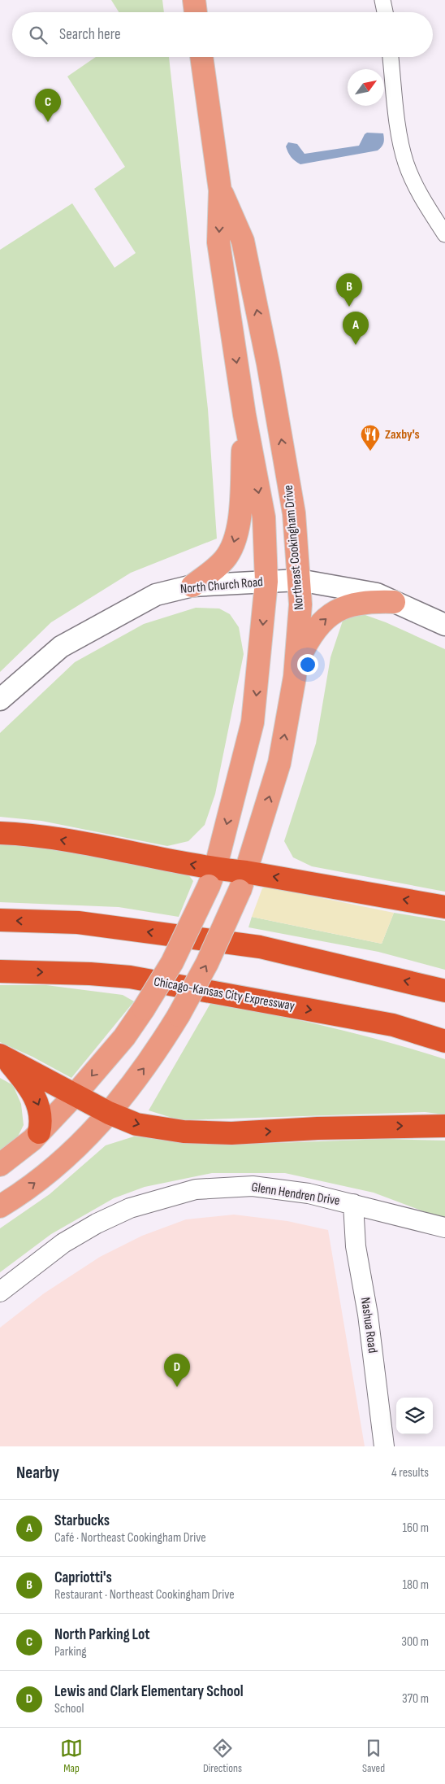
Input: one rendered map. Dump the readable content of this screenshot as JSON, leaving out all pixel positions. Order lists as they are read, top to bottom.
{
  "streets": {
    "highway": ["Chicago-Kansas City Expressway"],
    "main road": ["Northeast Cookingham Drive", "North Church Road"],
    "street": ["Glenn Hendren Drive", "Nashua Road"]
  },
  "crossings": [
    ["Northeast Cookingham Drive", "North Church Road"],
    ["Glenn Hendren Drive", "Nashua Road"]
  ],
  "places": {
    "restaurant": ["Zaxby's"]
  },
  "north": "top right",
  "page": {
    "search": "Search here",
    "pins": [
      "C",
      "B",
      "A",
      "D"
    ],
    "heading": ["Nearby", "4 results"],
    "list": [
      {
        "mark": "A",
        "name": "Starbucks",
        "note": "Café · Northeast Cookingham Drive",
        "value": "160 m"
      },
      {
        "mark": "B",
        "name": "Capriotti's",
        "note": "Restaurant · Northeast Cookingham Drive",
        "value": "180 m"
      },
      {
        "mark": "C",
        "name": "North Parking Lot",
        "note": "Parking",
        "value": "300 m"
      },
      {
        "mark": "D",
        "name": "Lewis and Clark Elementary School",
        "note": "School",
        "value": "370 m"
      }
    ],
    "nav": ["Map", "Directions", "Saved"]
  }
}
